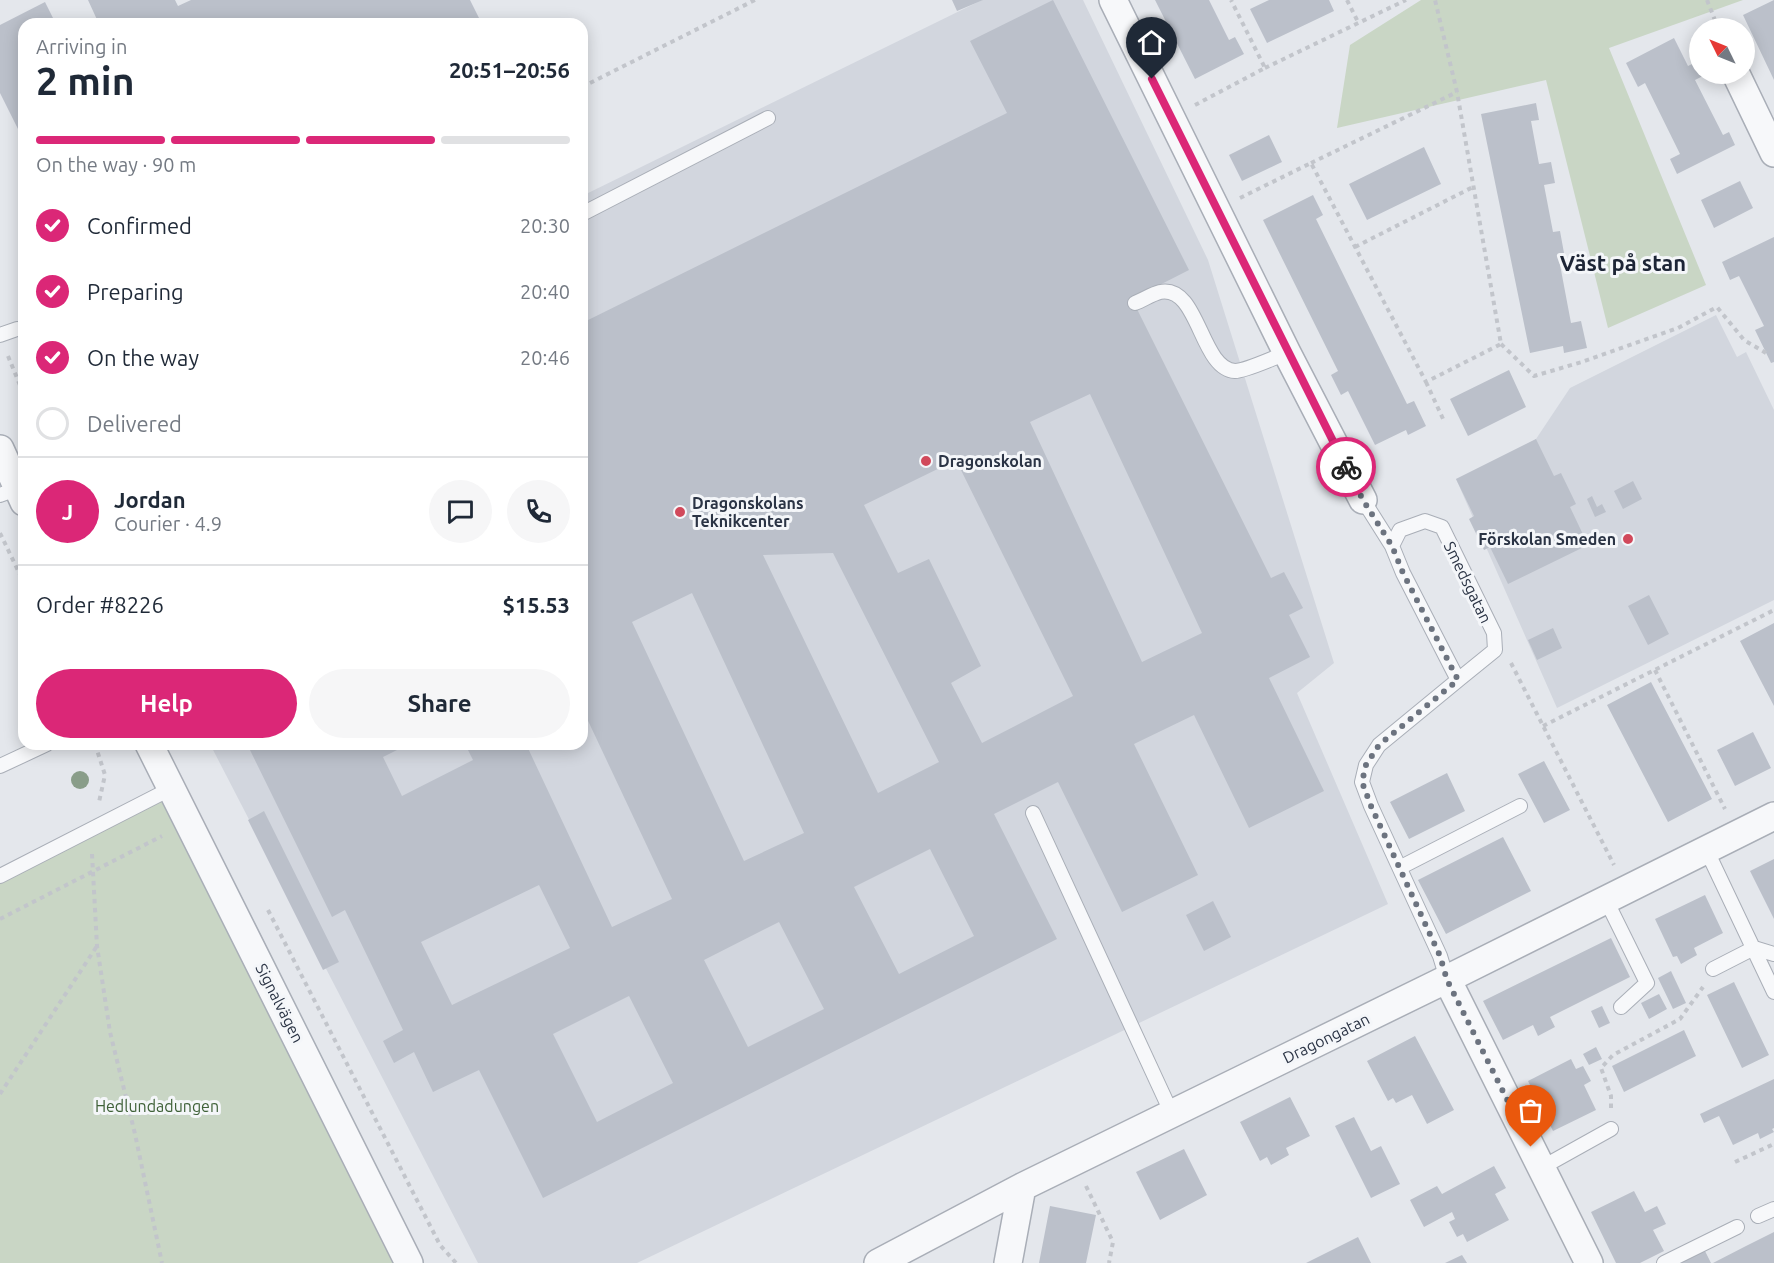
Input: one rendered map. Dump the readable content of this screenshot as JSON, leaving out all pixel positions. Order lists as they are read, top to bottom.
{
  "streets": {
    "street": ["Signalvägen", "Dragongatan"],
    "lane": ["Smedsgatan"]
  },
  "districts": ["Väst på stan"],
  "parks": ["Hedlundadungen"],
  "places": ["Dragonskolan", "Dragonskolans Teknikcenter", "Förskolan Smeden"],
  "north": "top left",
  "page": {
    "heading": ["2 min", "Arriving in", "20:51–20:56"],
    "panel": [
      "Jordan",
      "Courier · 4.9",
      "Order #8226",
      "$15.53"
    ],
    "bar": "On the way · 90 m",
    "list": [
      ["Confirmed", "20:30"],
      ["Preparing", "20:40"],
      ["On the way", "20:46"],
      "Delivered"
    ],
    "round": "J",
    "buttons": ["Help", "Share"]
  }
}
